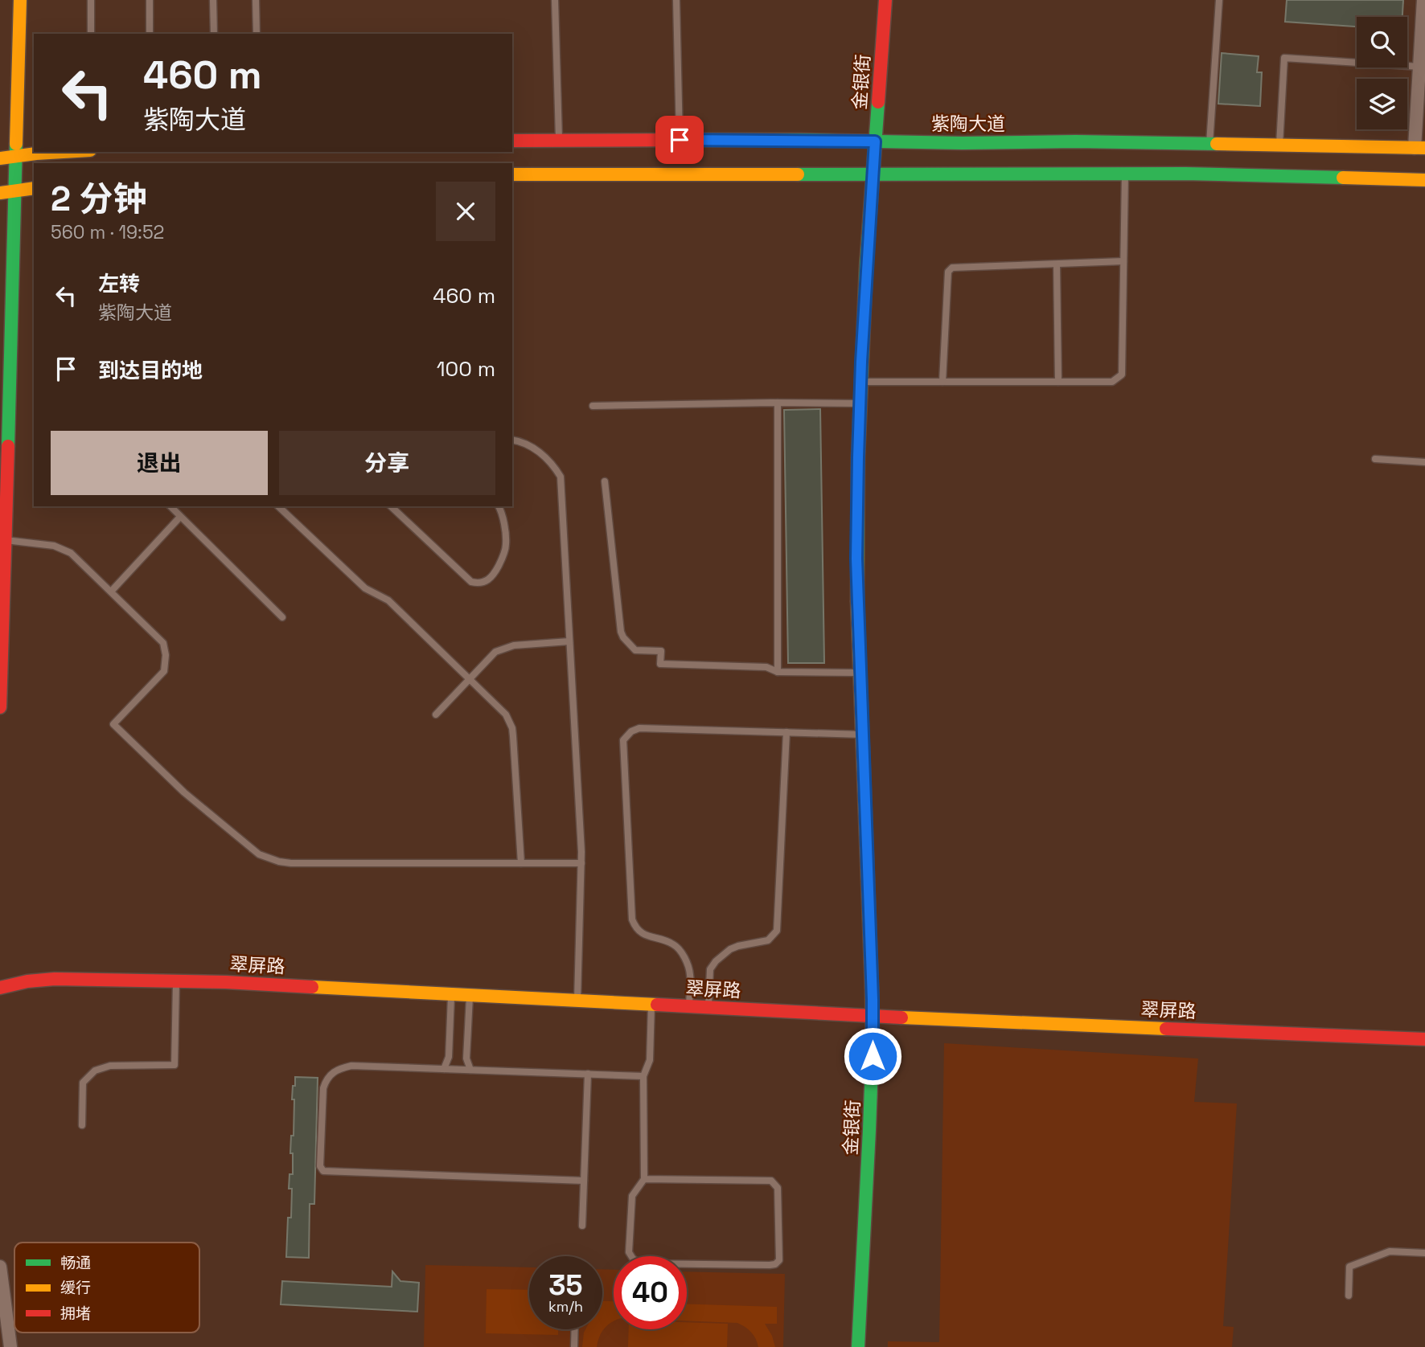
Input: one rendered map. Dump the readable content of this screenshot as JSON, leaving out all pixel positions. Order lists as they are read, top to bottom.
{
  "streets": {
    "street": ["金银街", "紫陶大道", "翠屏路"]
  },
  "crossings": [
    ["金银街", "紫陶大道"],
    ["金银街", "翠屏路"]
  ],
  "legend": ["畅通", "缓行", "拥堵"],
  "page": {
    "turn": ["460 m", "紫陶大道"],
    "heading": ["2 分钟", "560 m · 19:52"],
    "list": [
      {
        "name": "左转",
        "note": "紫陶大道",
        "value": "460 m"
      },
      {
        "name": "到达目的地",
        "value": "100 m"
      }
    ],
    "buttons": ["退出", "分享"],
    "speed": "35 km/h",
    "limit": "40"
  }
}
